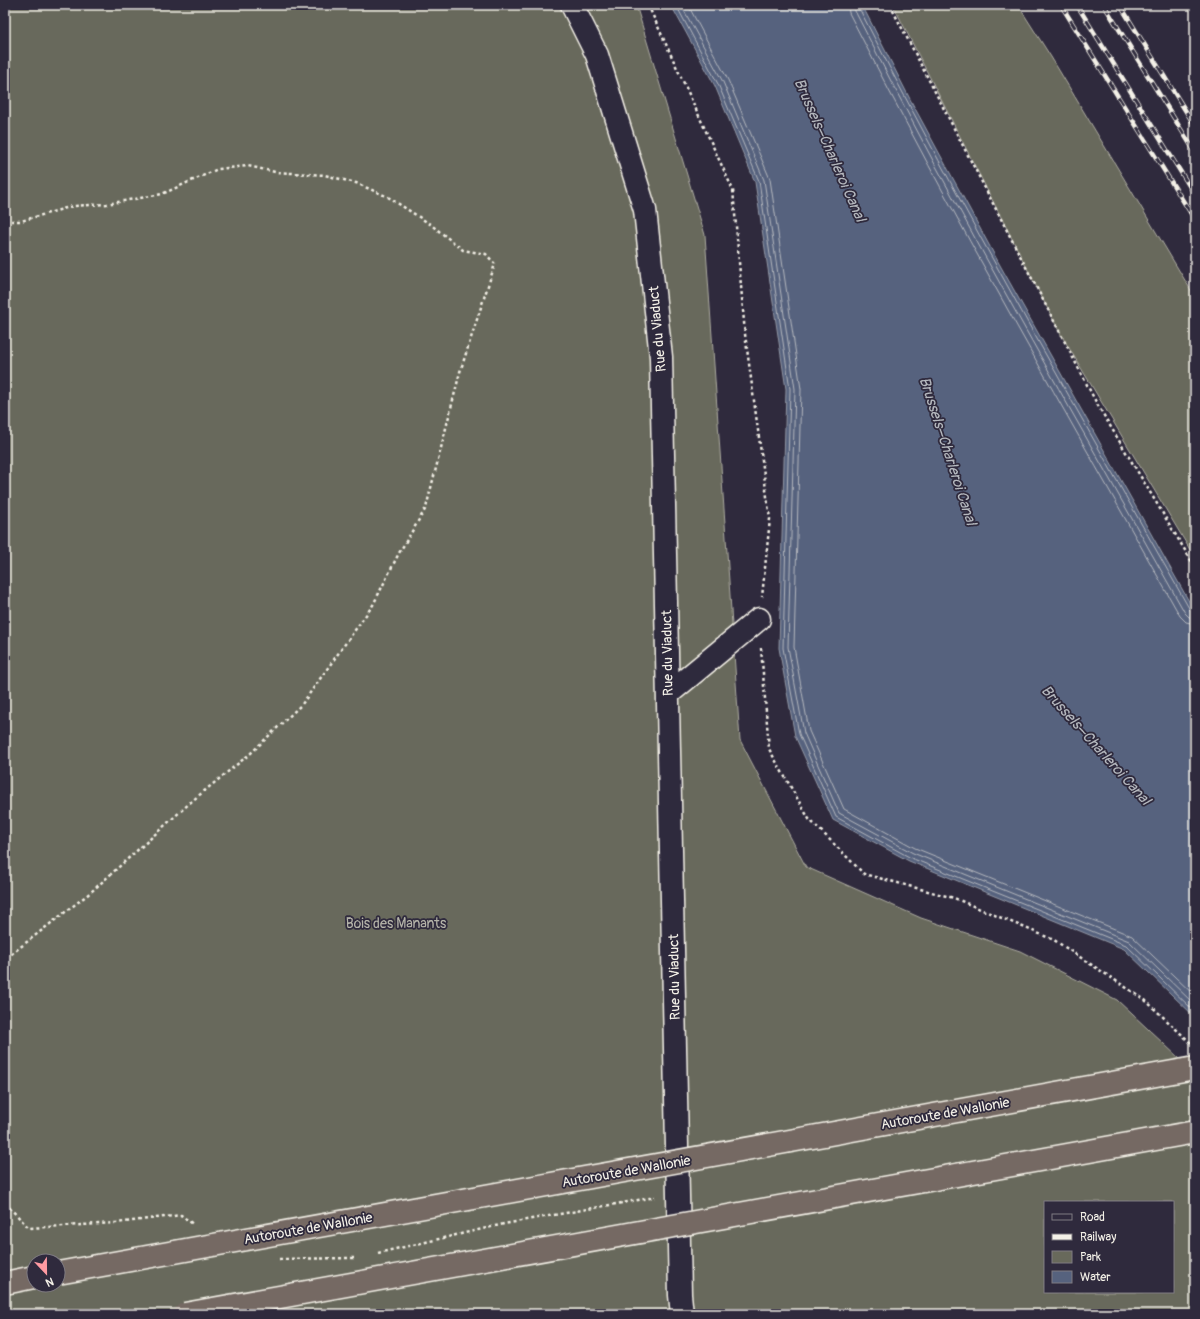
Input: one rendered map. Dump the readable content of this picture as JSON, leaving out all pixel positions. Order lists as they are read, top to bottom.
{
  "streets": {
    "highway": ["Autoroute de Wallonie"],
    "street": ["Rue du Viaduct"]
  },
  "water": ["Brussels–Charleroi Canal"],
  "parks": ["Bois des Manants"],
  "legend": [
    "Road",
    "Railway",
    "Park",
    "Water"
  ],
  "north": "bottom"
}
